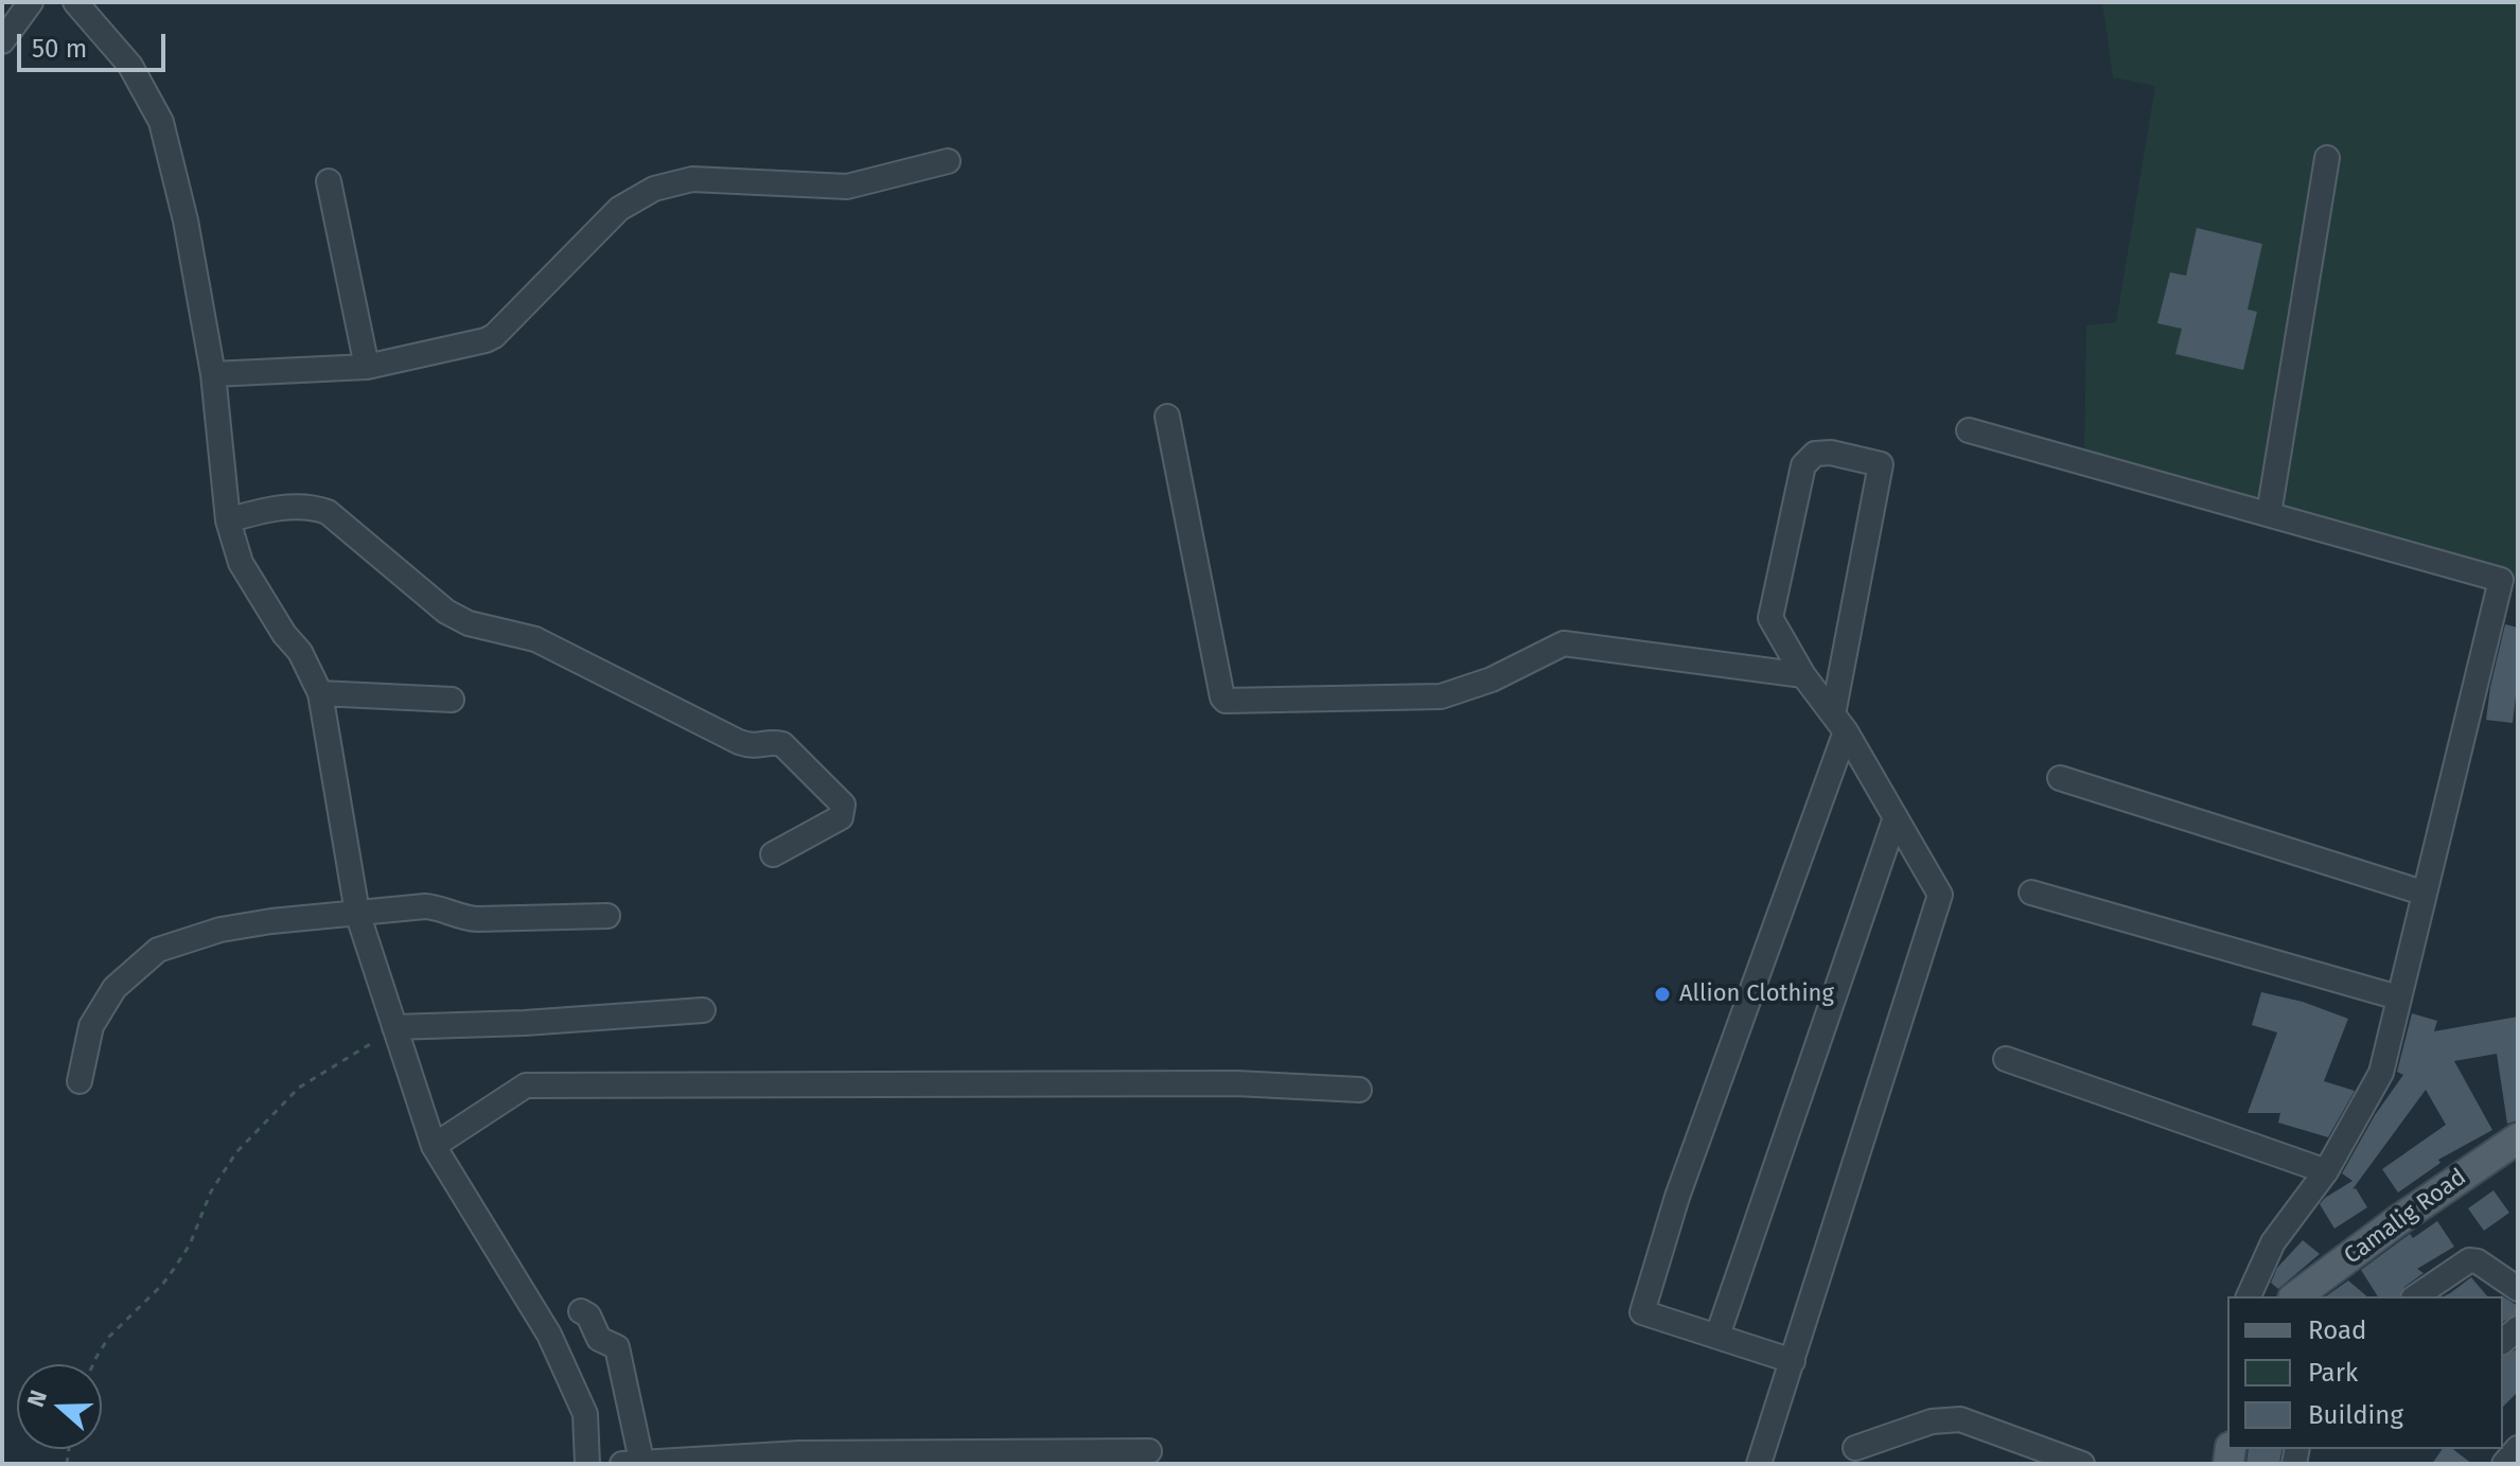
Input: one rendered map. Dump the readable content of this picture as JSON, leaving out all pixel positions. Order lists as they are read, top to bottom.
{
  "streets": {
    "main road": ["Camalig Road"]
  },
  "places": ["Allion Clothing"],
  "legend": ["Road", "Park", "Building"],
  "scale_bar": "50 m",
  "north": "left"
}
